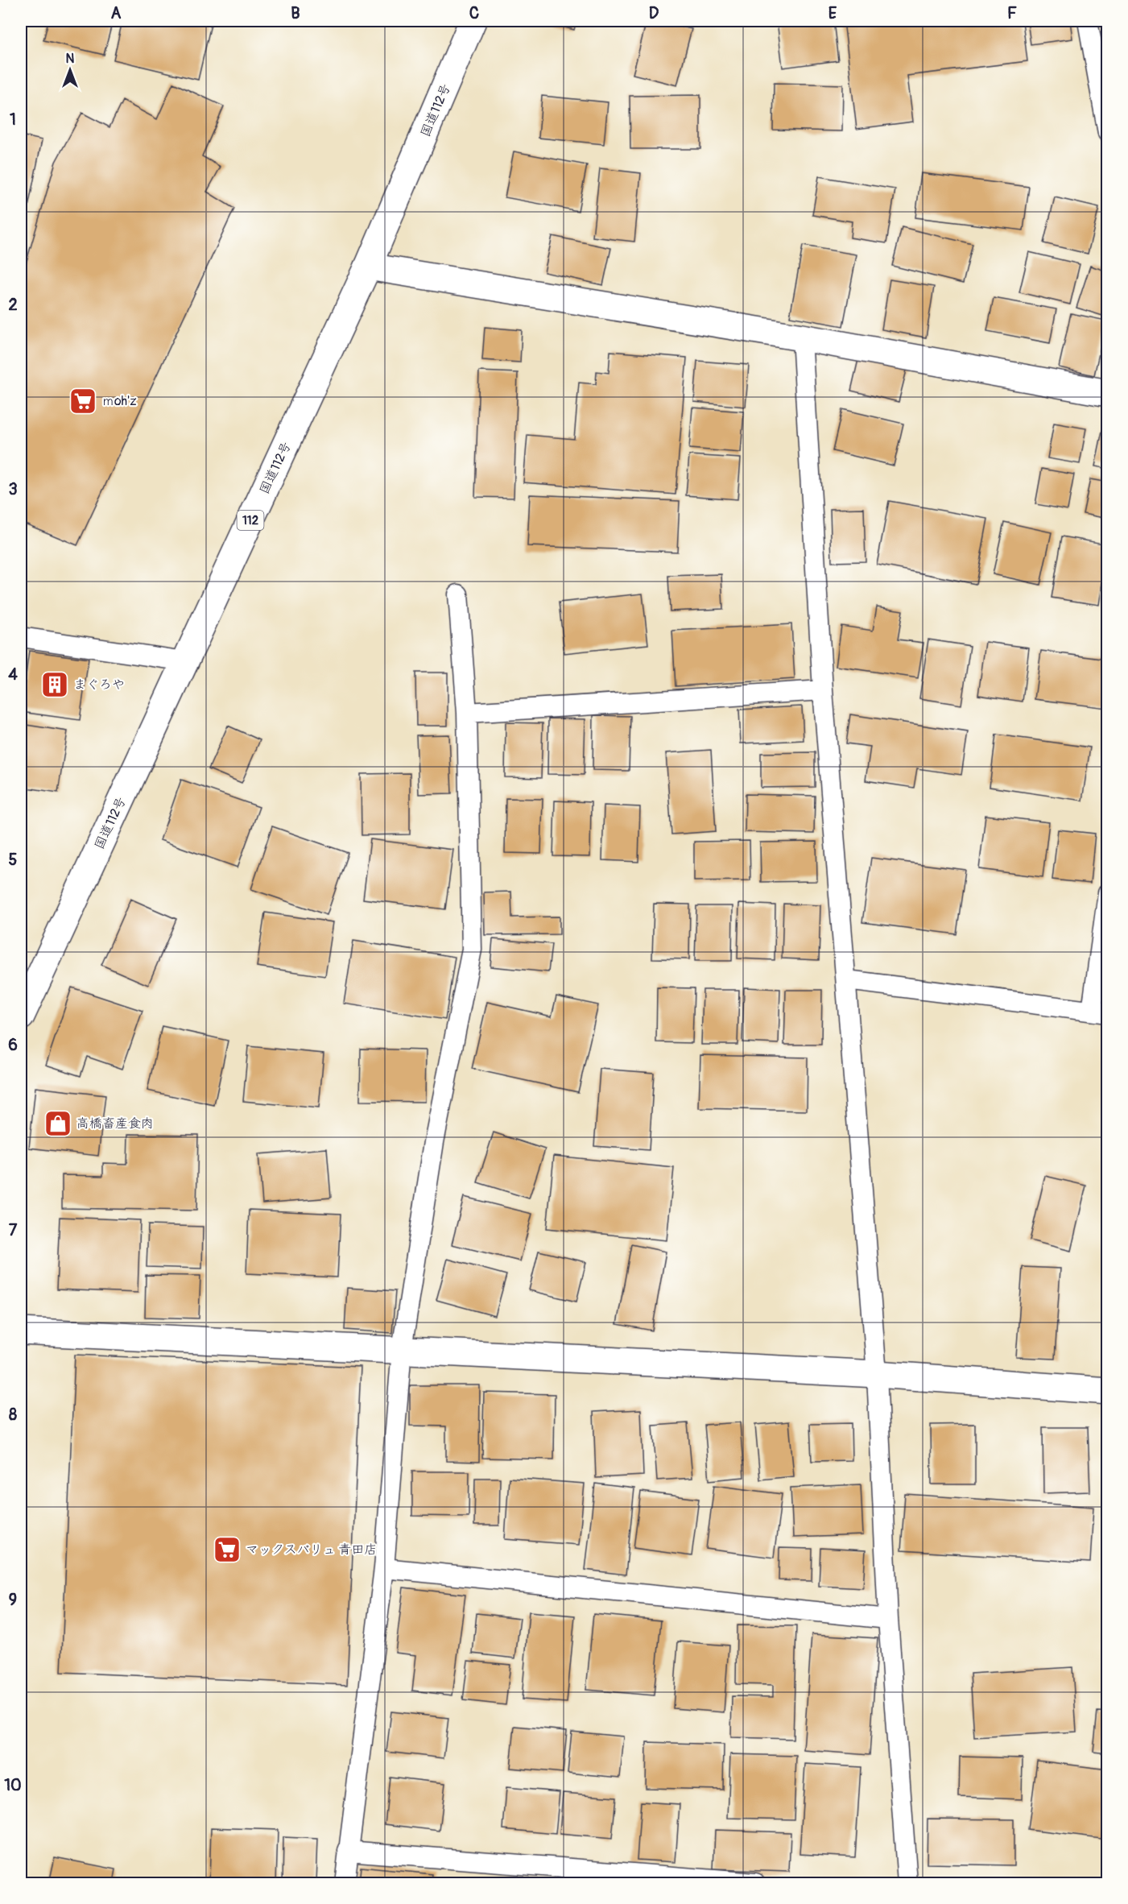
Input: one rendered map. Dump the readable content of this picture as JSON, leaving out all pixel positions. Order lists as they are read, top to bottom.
{
  "streets": {
    "main road": ["国道112号", "112"]
  },
  "places": {
    "supermarket": ["ｍoh'z", "マックスバリュ 青田店"],
    "building": ["まぐろや"],
    "shop": ["高橋畜産食肉"]
  },
  "north": "top",
  "grid": {
    "columns": [
      "A",
      "B",
      "C",
      "D",
      "E",
      "F"
    ],
    "rows": [
      "1",
      "2",
      "3",
      "4",
      "5",
      "6",
      "7",
      "8",
      "9",
      "10"
    ]
  }
}
